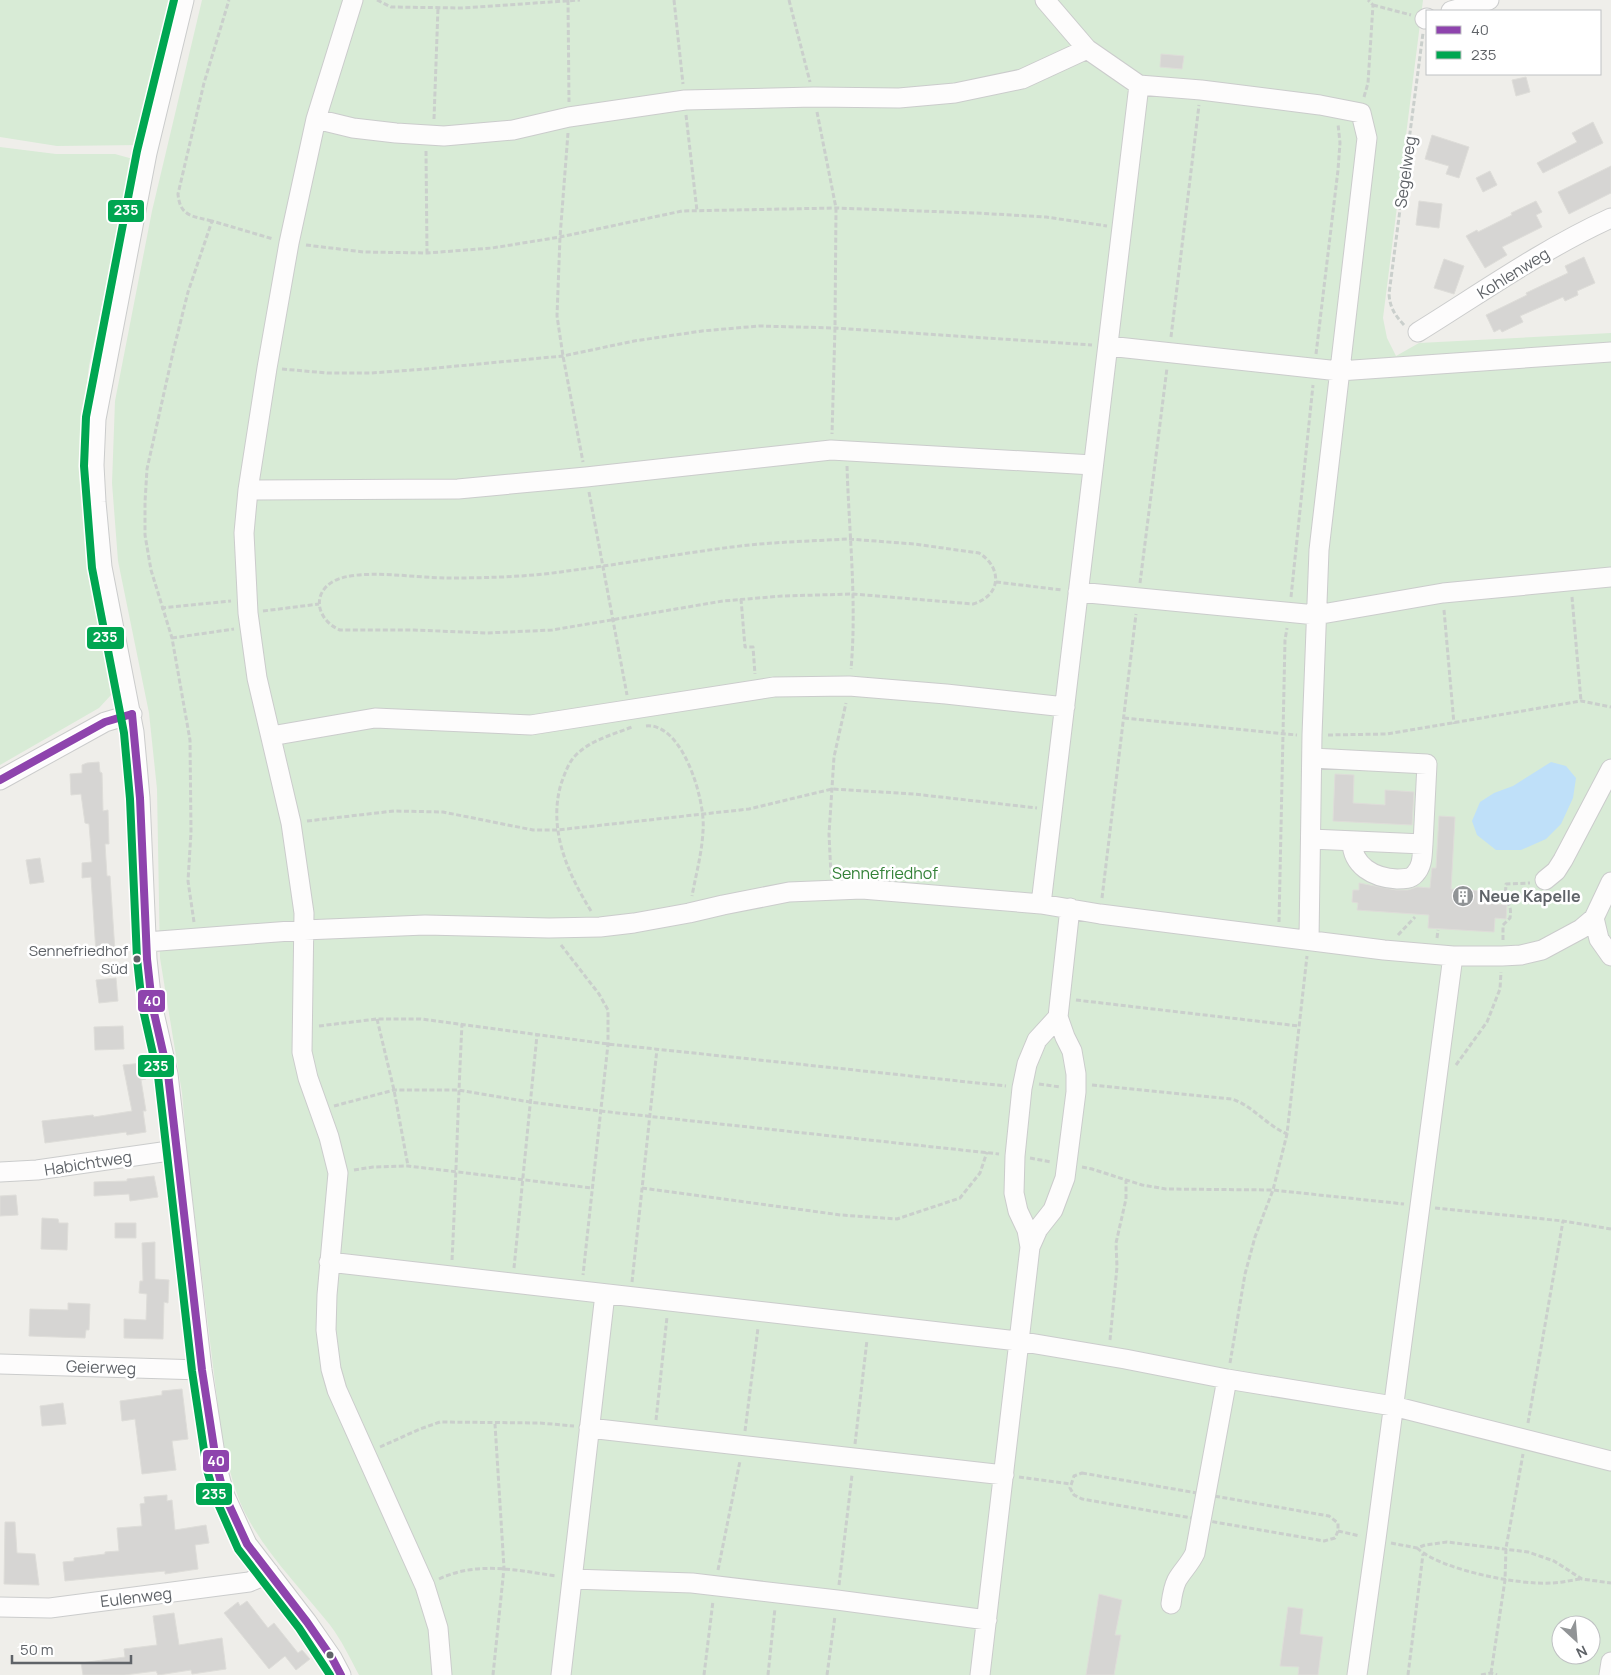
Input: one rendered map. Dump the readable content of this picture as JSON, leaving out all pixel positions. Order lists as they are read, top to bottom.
{
  "streets": {
    "street": [
      "Kohlenweg",
      "Habichtweg",
      "Geierweg",
      "Eulenweg"
    ],
    "path": ["Segelweg"]
  },
  "crossings": [
    ["Segelweg", "Kohlenweg"]
  ],
  "parks": ["Sennefriedhof"],
  "places": {
    "building": ["Neue Kapelle"],
    "other": ["Sennefriedhof Süd"]
  },
  "lines": ["transit line 235", "transit line 40"],
  "legend": ["40", "235"],
  "scale_bar": "50 m",
  "north": "bottom right"
}
